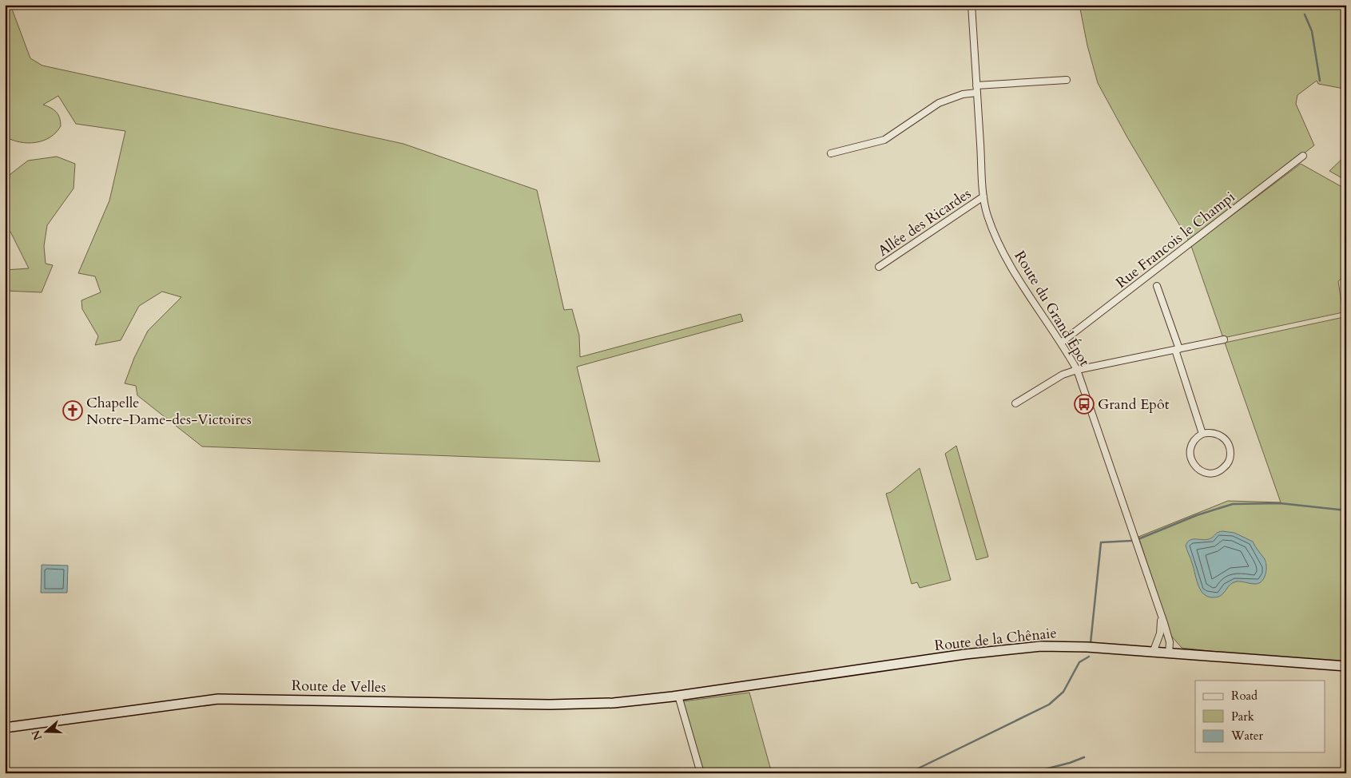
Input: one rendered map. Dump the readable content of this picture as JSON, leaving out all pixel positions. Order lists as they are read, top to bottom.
{
  "streets": {
    "main road": ["Route de la Chênaie", "Route de Velles"],
    "street": ["Allée des Ricardes", "Rue Francois le Champi", "Route du Grand Épot"]
  },
  "crossings": [
    ["Allée des Ricardes", "Route du Grand Épot"],
    ["Rue Francois le Champi", "Route du Grand Épot"],
    ["Route du Grand Épot", "Route de la Chênaie"],
    ["Route de la Chênaie", "Route de Velles"]
  ],
  "places": {
    "bus stop": ["Grand Epôt"],
    "church": ["Chapelle Notre-Dame-des-Victoires"]
  },
  "legend": ["Road", "Park", "Water"],
  "north": "left"
}
